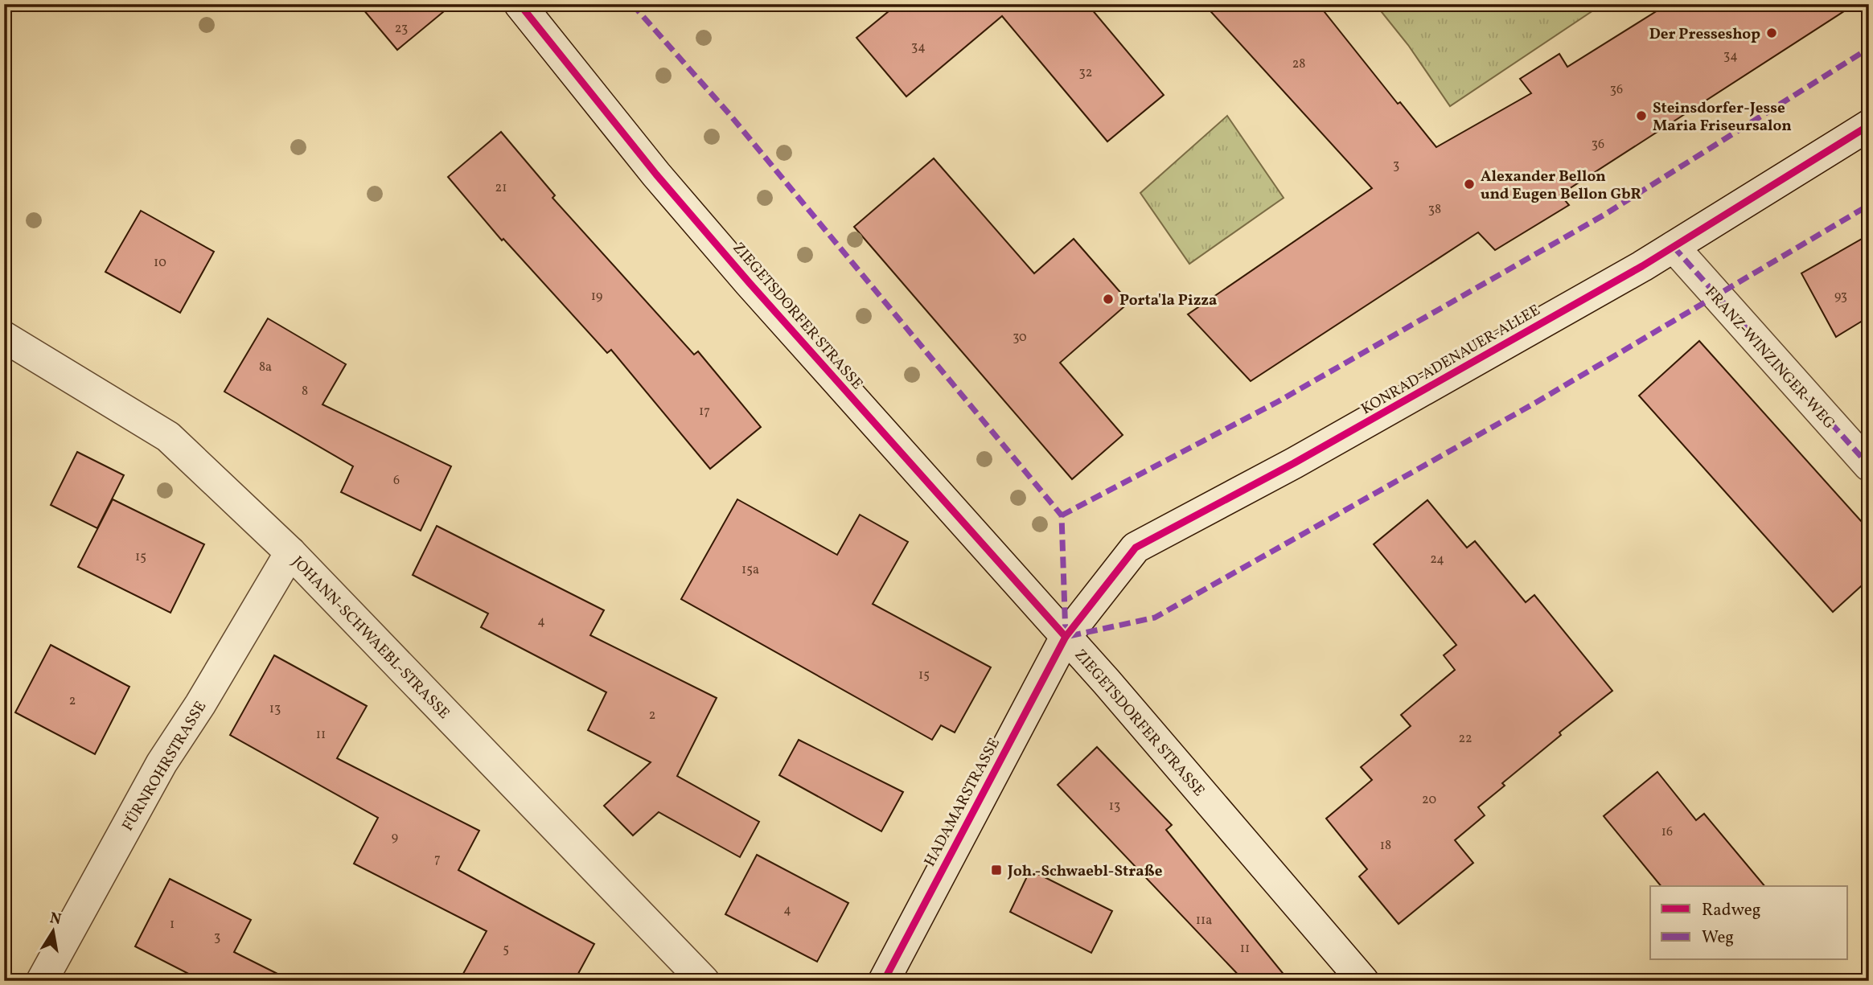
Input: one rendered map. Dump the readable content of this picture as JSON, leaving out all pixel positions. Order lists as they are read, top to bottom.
{
  "streets": {
    "street": [
      "ZIEGETSDORFER STRASSE",
      "FRANZ-WINZINGER-WEG",
      "KONRAD-ADENAUER-ALLEE",
      "JOHANN-SCHWAEBL-STRASSE",
      "FÜRNROHRSTRASSE",
      "HADAMARSTRASSE"
    ]
  },
  "crossings": [
    ["ZIEGETSDORFER STRASSE", "KONRAD-ADENAUER-ALLEE"],
    ["ZIEGETSDORFER STRASSE", "HADAMARSTRASSE"],
    ["FRANZ-WINZINGER-WEG", "KONRAD-ADENAUER-ALLEE"],
    ["KONRAD-ADENAUER-ALLEE", "HADAMARSTRASSE"],
    ["JOHANN-SCHWAEBL-STRASSE", "FÜRNROHRSTRASSE"]
  ],
  "places": {
    "other": [
      "Der Presseshop",
      "Steinsdorfer-Jesse Maria Friseursalon",
      "Alexander Bellon und Eugen Bellon GbR",
      "Porta'la Pizza"
    ],
    "transit": ["Joh.-Schwaebl-Straße"]
  },
  "house_numbers": [
    "23",
    "34",
    "34",
    "28",
    "32",
    "36",
    "36",
    "3",
    "21",
    "38",
    "10",
    "19",
    "93",
    "30",
    "8a",
    "8",
    "17",
    "6",
    "15",
    "24",
    "15a",
    "4",
    "15",
    "2",
    "13",
    "2",
    "11",
    "22",
    "20",
    "13",
    "16",
    "9",
    "18",
    "7",
    "4",
    "11a",
    "1",
    "3",
    "11",
    "5"
  ],
  "legend": ["Radweg", "Weg"],
  "north": "top"
}
